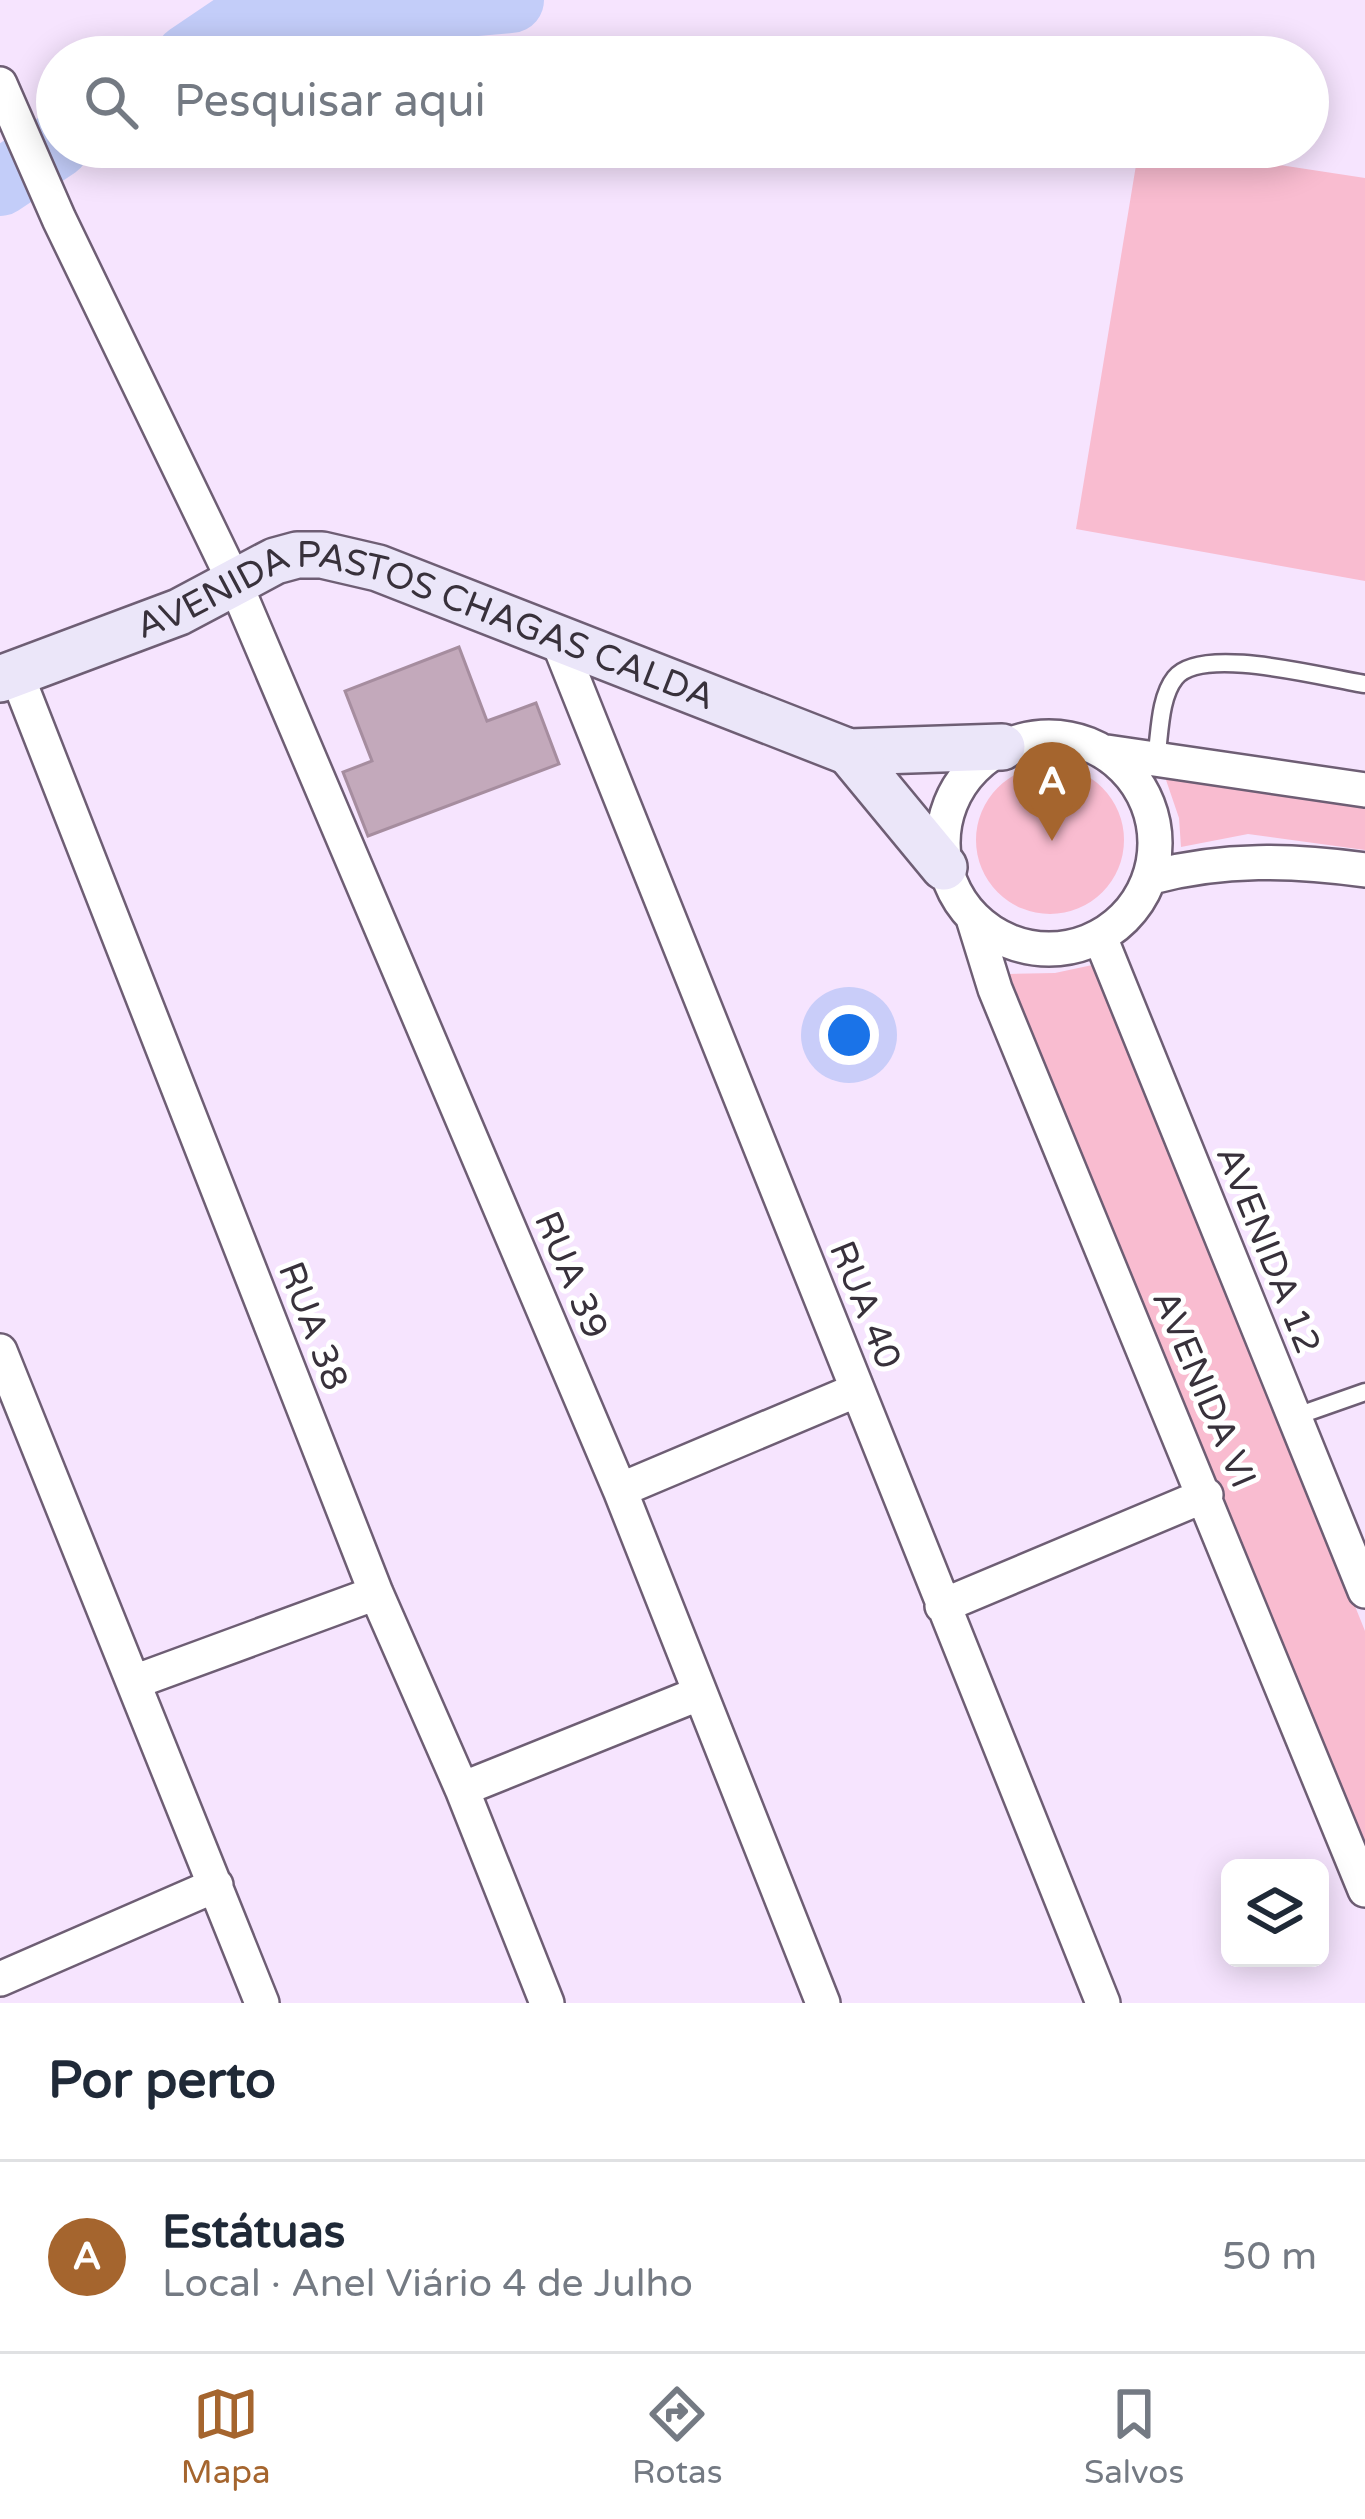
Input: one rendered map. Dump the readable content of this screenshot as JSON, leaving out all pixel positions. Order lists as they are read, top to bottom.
{
  "streets": {
    "street": [
      "AVENIDA PASTOS CHAGAS CALDA",
      "AVENIDA 12",
      "RUA 39",
      "RUA 40",
      "RUA 38",
      "AVENIDA VI"
    ]
  },
  "crossings": [
    ["AVENIDA PASTOS CHAGAS CALDA", "RUA 39"],
    ["AVENIDA PASTOS CHAGAS CALDA", "RUA 40"],
    ["AVENIDA PASTOS CHAGAS CALDA", "RUA 38"],
    ["AVENIDA 12", "AVENIDA VI"]
  ],
  "page": {
    "search": "Pesquisar aqui",
    "pins": "A",
    "heading": "Por perto",
    "list": [
      {
        "mark": "A",
        "name": "Estátuas",
        "note": "Local · Anel Viário 4 de Julho",
        "value": "50 m"
      }
    ],
    "nav": ["Mapa", "Rotas", "Salvos"]
  }
}
